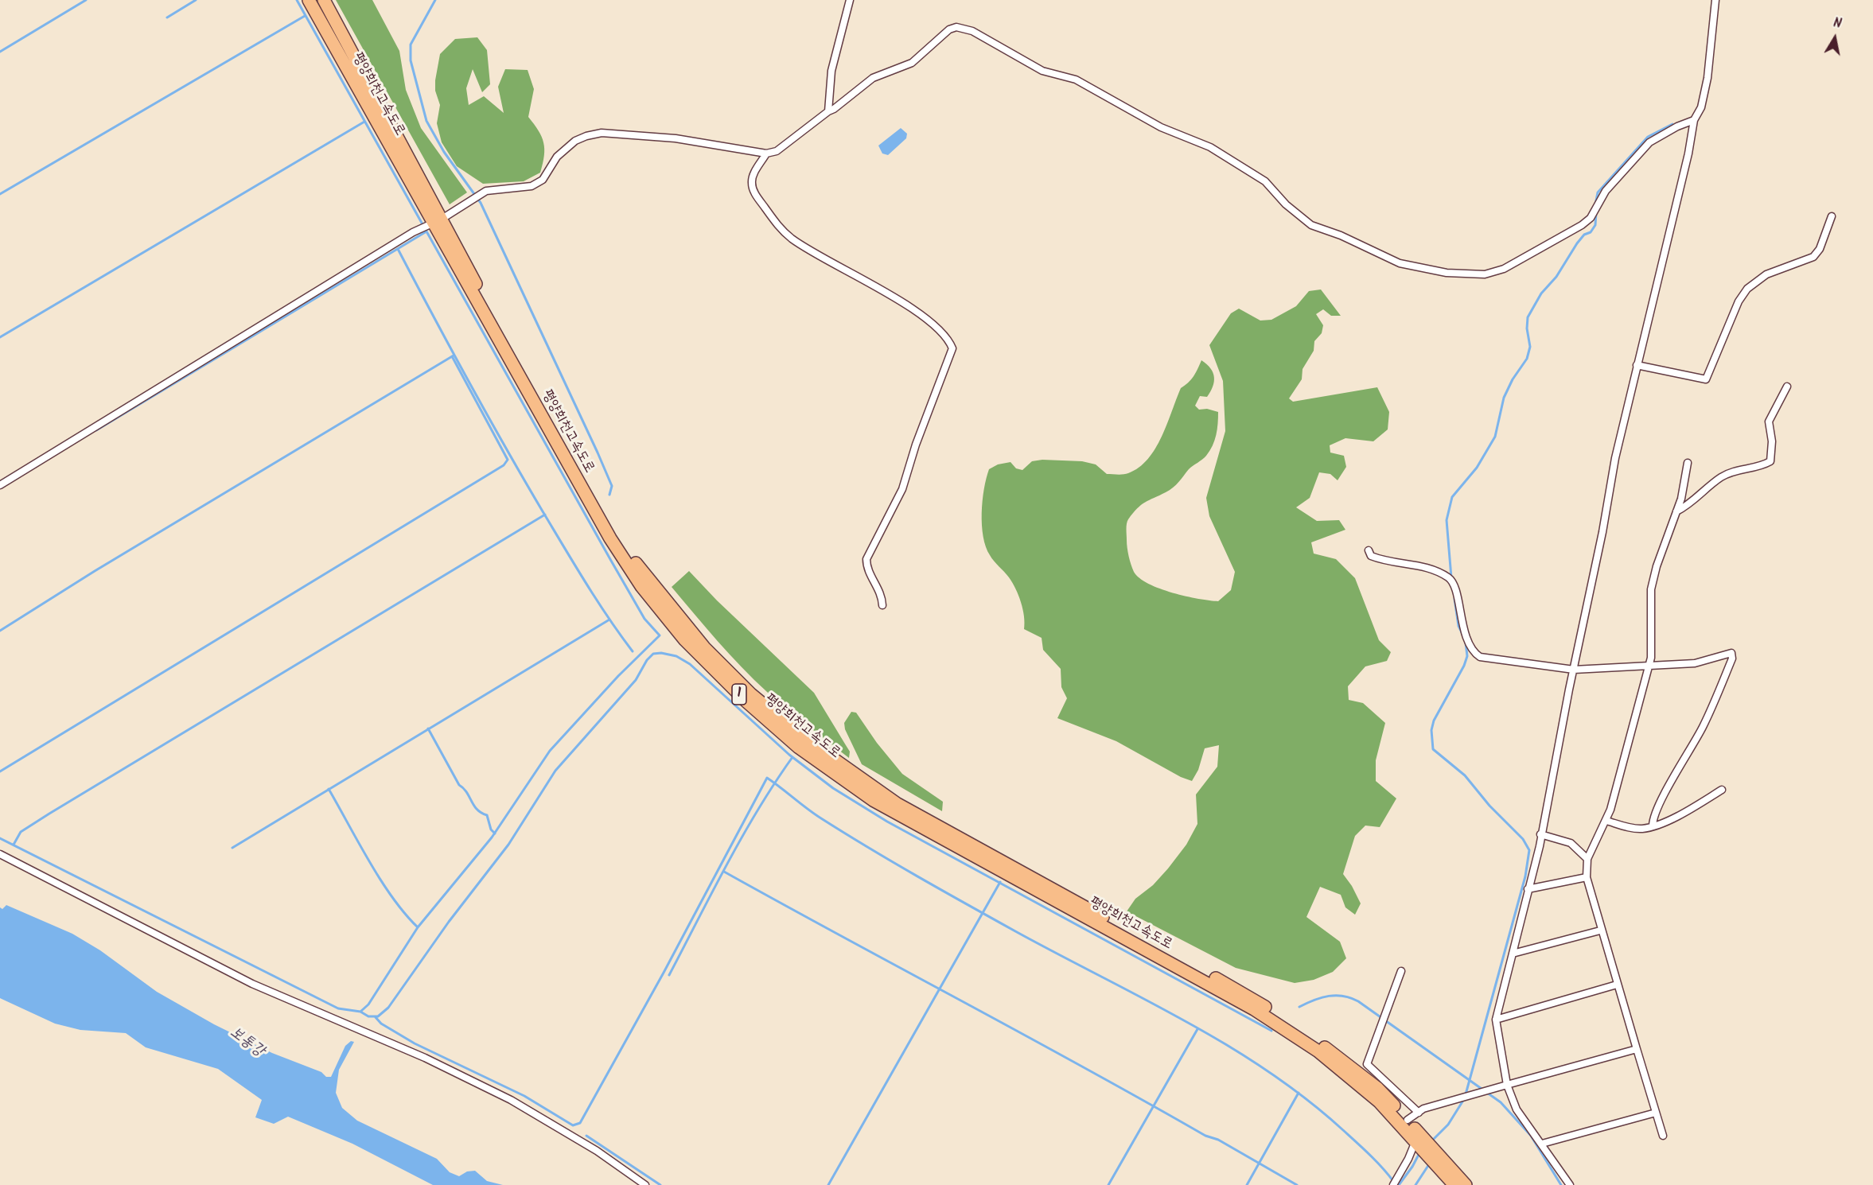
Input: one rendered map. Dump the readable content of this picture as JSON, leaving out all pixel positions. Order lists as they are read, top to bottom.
{
  "streets": {
    "highway": ["평양희천고속도로", "1"]
  },
  "water": ["보통강"],
  "north": "top"
}
